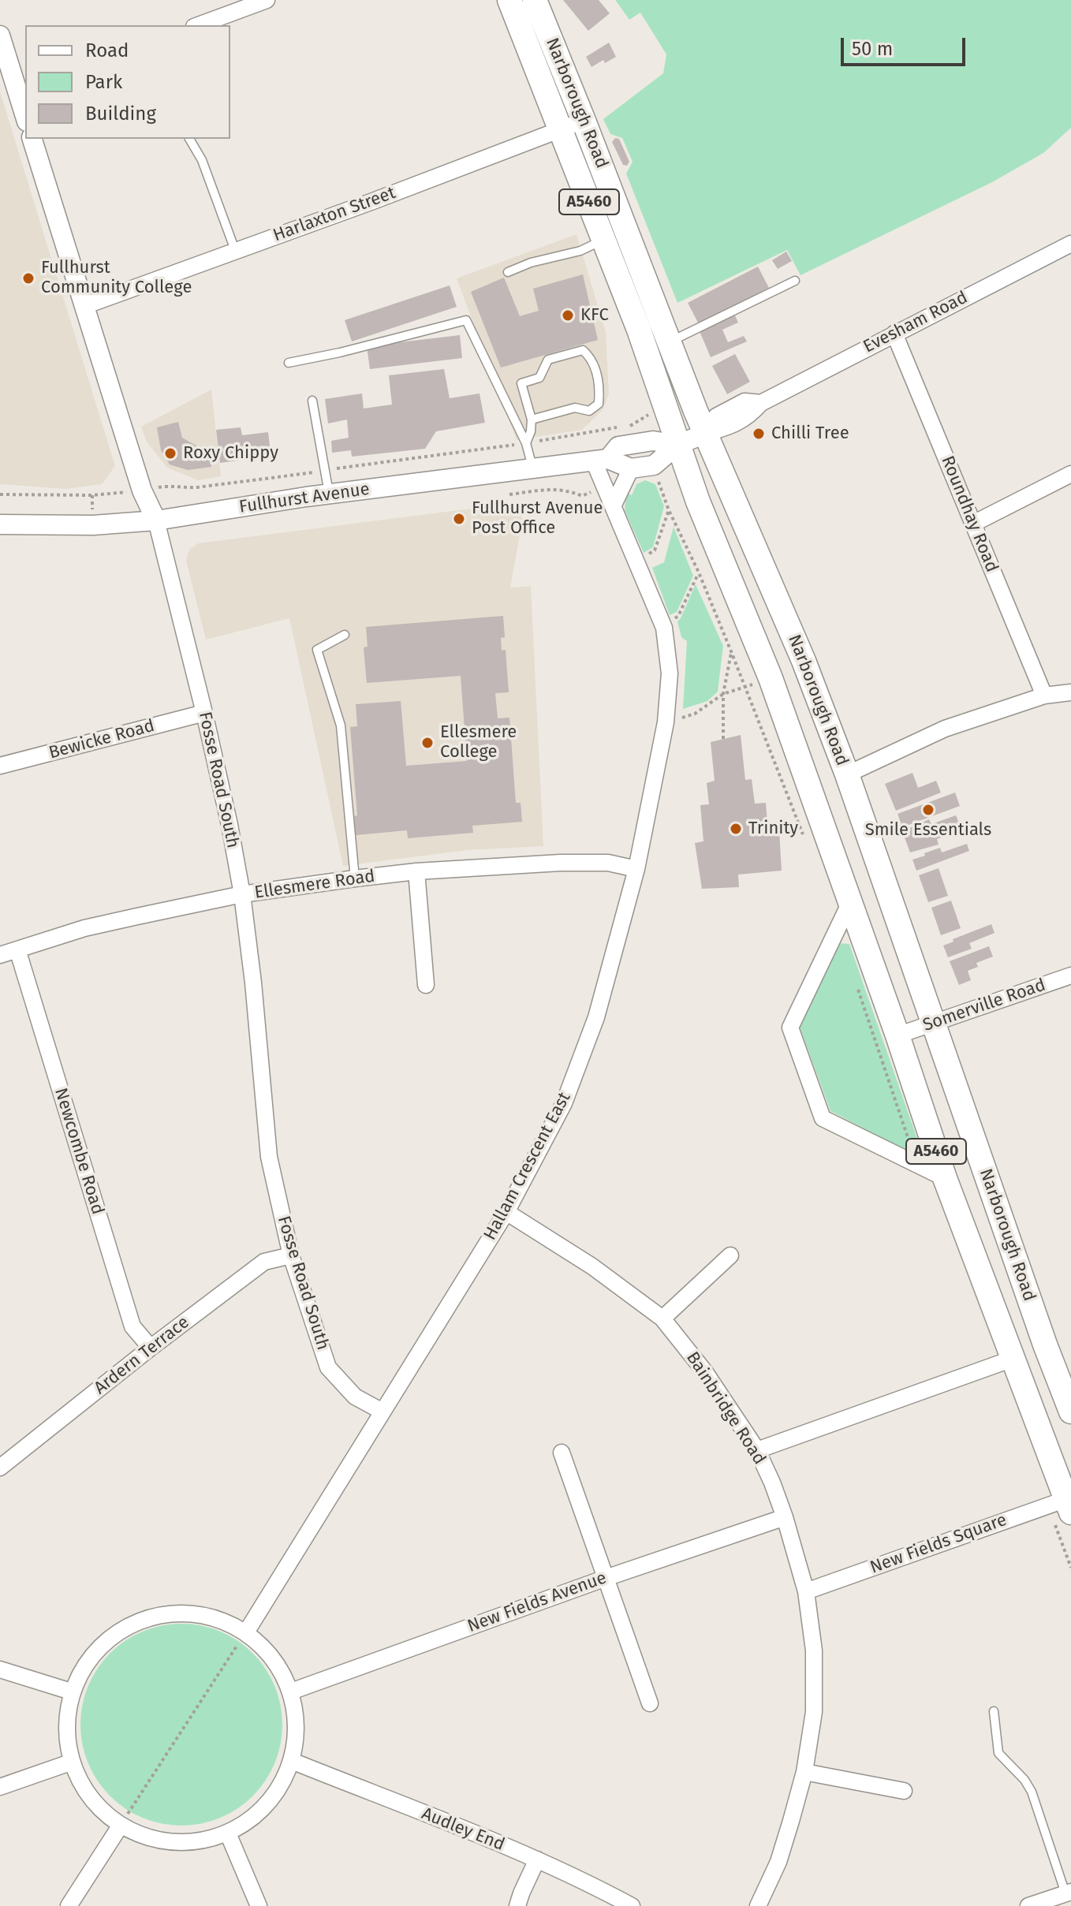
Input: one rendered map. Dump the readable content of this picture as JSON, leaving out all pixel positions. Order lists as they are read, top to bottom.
{
  "streets": {
    "main road": ["Narborough Road", "A5460"],
    "street": [
      "Harlaxton Street",
      "Evesham Road",
      "Fullhurst Avenue",
      "Roundhay Road",
      "Bewicke Road",
      "Fosse Road South",
      "Ellesmere Road",
      "Somerville Road",
      "Newcombe Road",
      "Hallam Crescent East",
      "Ardern Terrace",
      "Bainbridge Road",
      "New Fields Square",
      "New Fields Avenue",
      "Audley End"
    ]
  },
  "crossings": [
    ["Narborough Road", "Harlaxton Street"],
    ["Narborough Road", "Evesham Road"],
    ["Narborough Road", "Fullhurst Avenue"],
    ["Narborough Road", "Somerville Road"],
    ["Narborough Road", "New Fields Square"],
    ["Harlaxton Street", "Fosse Road South"],
    ["Evesham Road", "Fullhurst Avenue"],
    ["Evesham Road", "Roundhay Road"],
    ["Fullhurst Avenue", "Fosse Road South"],
    ["Fullhurst Avenue", "Hallam Crescent East"],
    ["Bewicke Road", "Fosse Road South"],
    ["Fosse Road South", "Ellesmere Road"],
    ["Fosse Road South", "Hallam Crescent East"],
    ["Fosse Road South", "Ardern Terrace"],
    ["Ellesmere Road", "Newcombe Road"],
    ["Ellesmere Road", "Hallam Crescent East"],
    ["Newcombe Road", "Ardern Terrace"],
    ["Hallam Crescent East", "Bainbridge Road"],
    ["Bainbridge Road", "New Fields Square"],
    ["Bainbridge Road", "New Fields Avenue"]
  ],
  "places": [
    "Fullhurst Community College",
    "KFC",
    "Chilli Tree",
    "Roxy Chippy",
    "Fullhurst Avenue Post Office",
    "Ellesmere College",
    "Smile Essentials",
    "Trinity"
  ],
  "legend": ["Road", "Park", "Building"],
  "scale_bar": "50 m"
}
